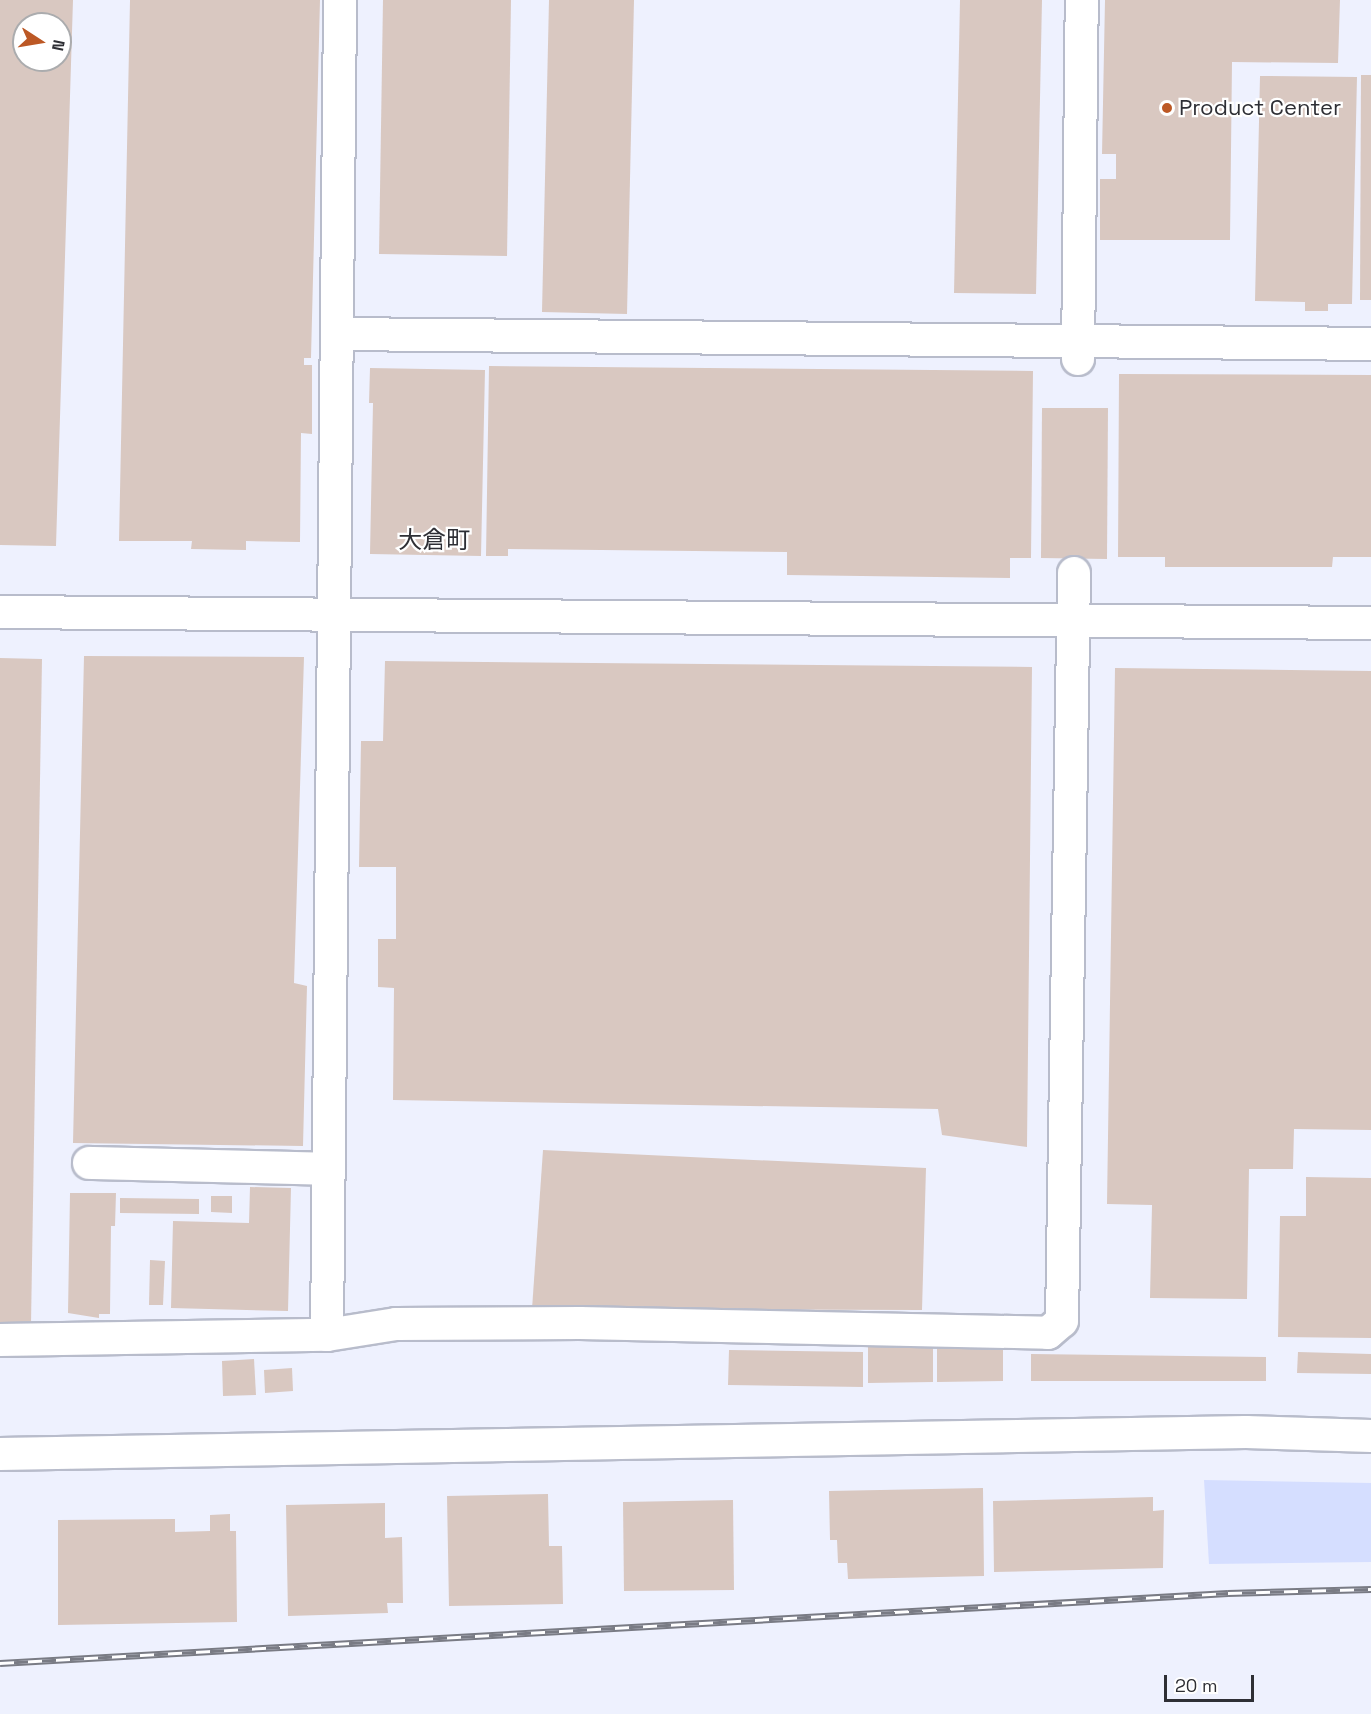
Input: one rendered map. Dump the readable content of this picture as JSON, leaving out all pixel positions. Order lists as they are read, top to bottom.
{
  "districts": ["大倉町"],
  "places": ["Product Center"],
  "scale_bar": "20 m",
  "north": "right"
}
